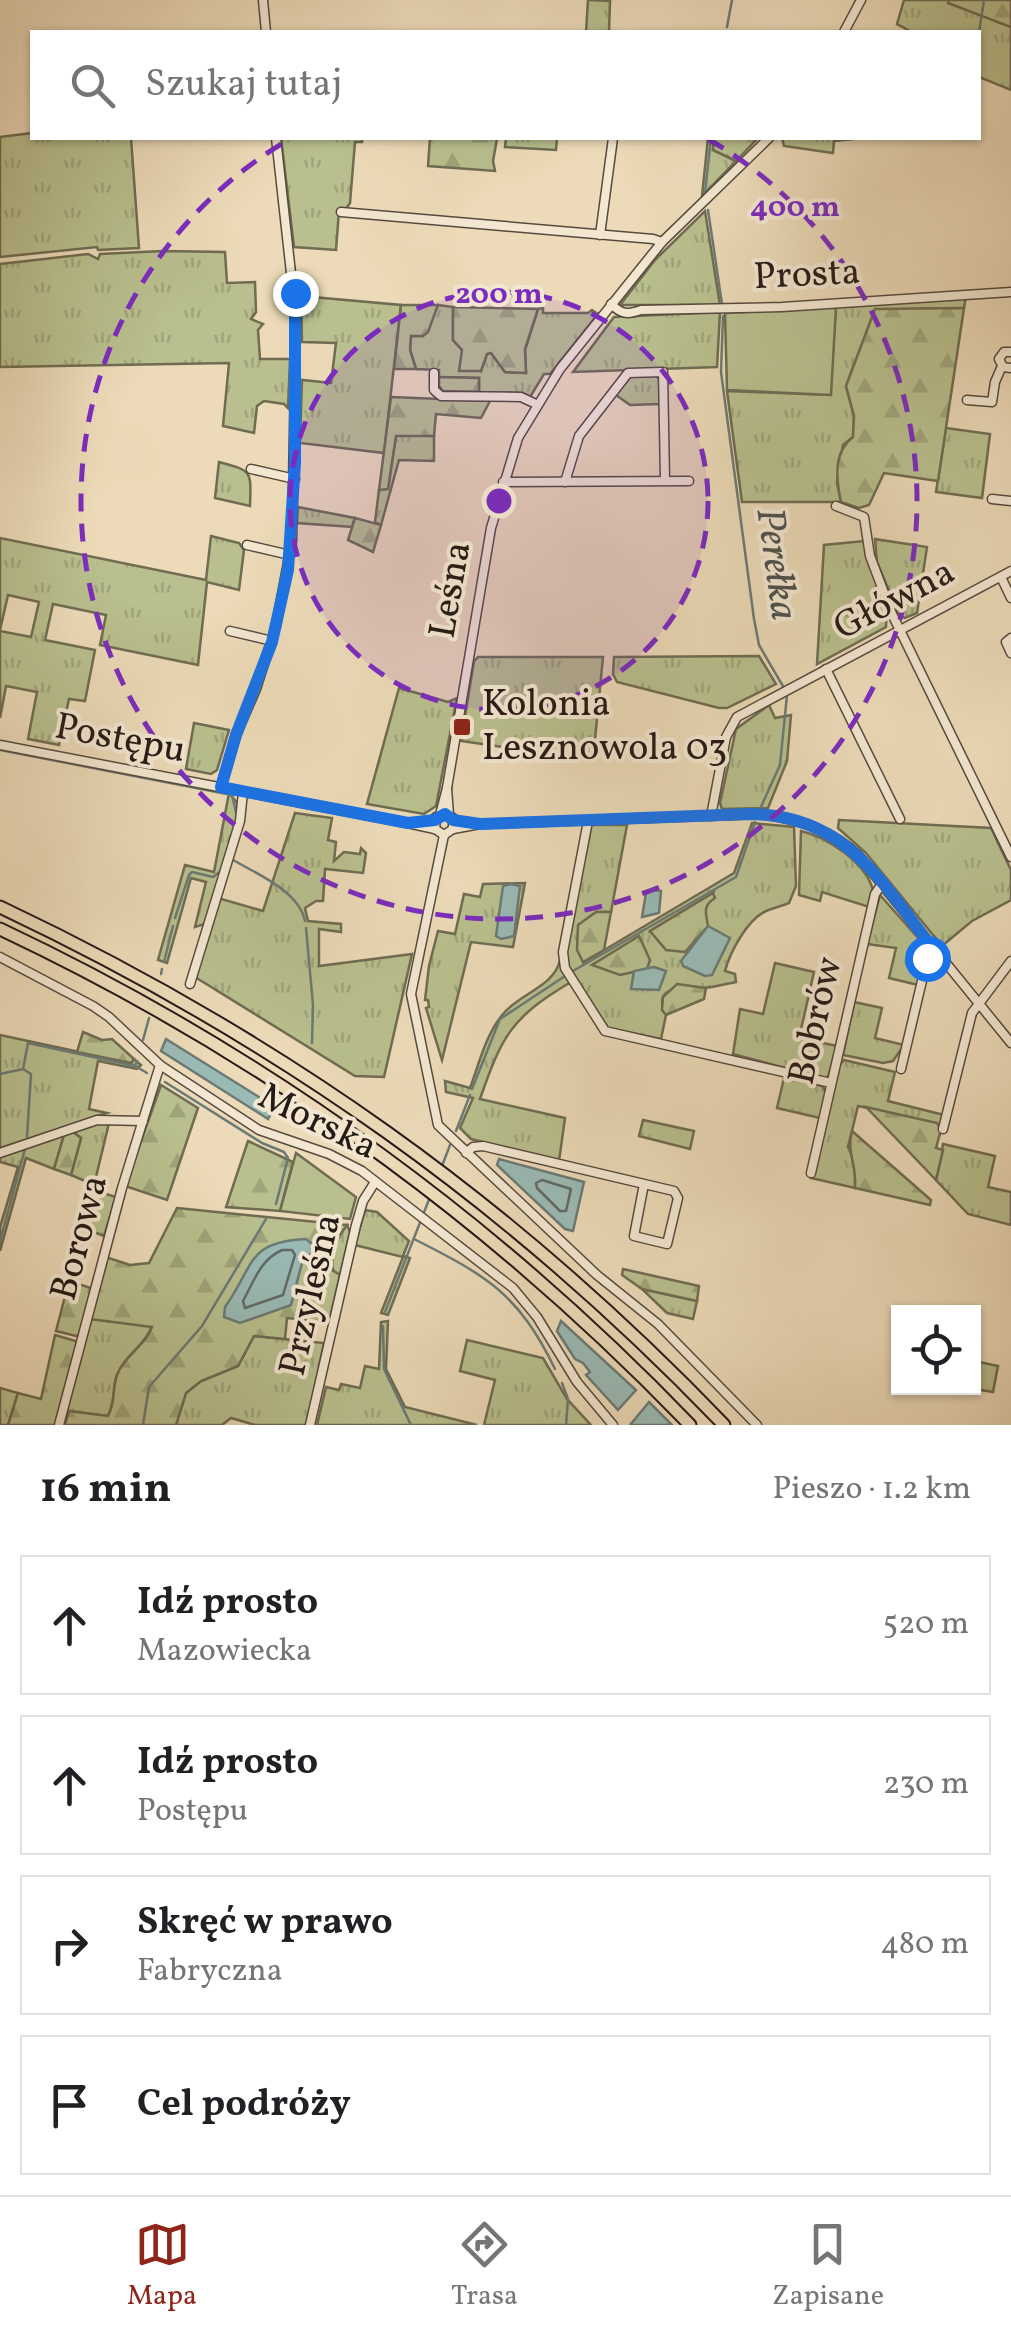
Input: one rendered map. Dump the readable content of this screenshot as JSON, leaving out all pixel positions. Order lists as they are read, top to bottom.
{
  "streets": {
    "street": [
      "Prosta",
      "Leśna",
      "Główna",
      "Postępu",
      "Bobrów",
      "Morska",
      "Borowa",
      "Przyleśna"
    ]
  },
  "crossings": [
    ["Prosta", "Leśna"],
    ["Leśna", "Postępu"],
    ["Główna", "Postępu"],
    ["Postępu", "Bobrów"],
    ["Morska", "Borowa"],
    ["Morska", "Przyleśna"]
  ],
  "water": ["Perełka"],
  "places": {
    "transit": ["Kolonia Lesznowola 03"]
  },
  "page": {
    "search": "Szukaj tutaj",
    "heading": ["16 min", "Pieszo · 1.2 km"],
    "list": [
      ["Idź prosto", "Mazowiecka", "520 m"],
      ["Idź prosto", "Postępu", "230 m"],
      ["Skręć w prawo", "Fabryczna", "480 m"],
      "Cel podróży"
    ],
    "nav": ["Mapa", "Trasa", "Zapisane"]
  },
  "rings": ["400 m", "200 m"]
}
